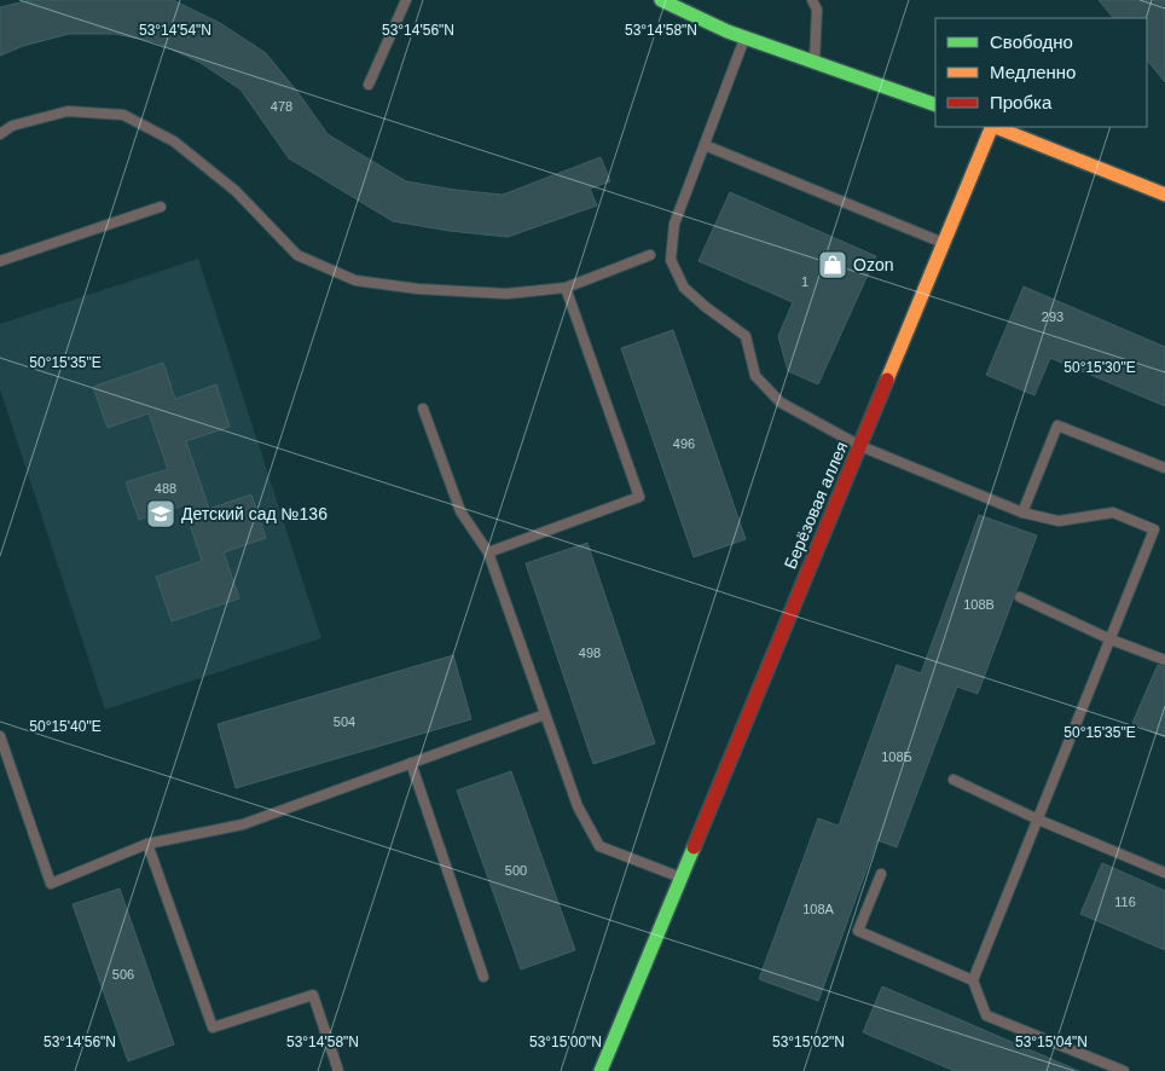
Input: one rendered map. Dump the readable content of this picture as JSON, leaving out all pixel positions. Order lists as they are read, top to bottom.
{
  "streets": {
    "street": ["Берёзовая аллея"]
  },
  "places": {
    "shop": ["Ozon"],
    "school or university": ["Детский сад №136"]
  },
  "house_numbers": [
    "478",
    "1",
    "293",
    "496",
    "488",
    "108В",
    "498",
    "504",
    "108Б",
    "500",
    "116",
    "108А",
    "506"
  ],
  "legend": ["Свободно", "Медленно", "Пробка"],
  "coordinates": [
    "53°14'54\"N",
    "53°14'56\"N",
    "53°14'58\"N",
    "50°15'35\"E",
    "50°15'30\"E",
    "50°15'40\"E",
    "53°15'00\"N",
    "53°15'02\"N",
    "53°15'04\"N"
  ]
}
